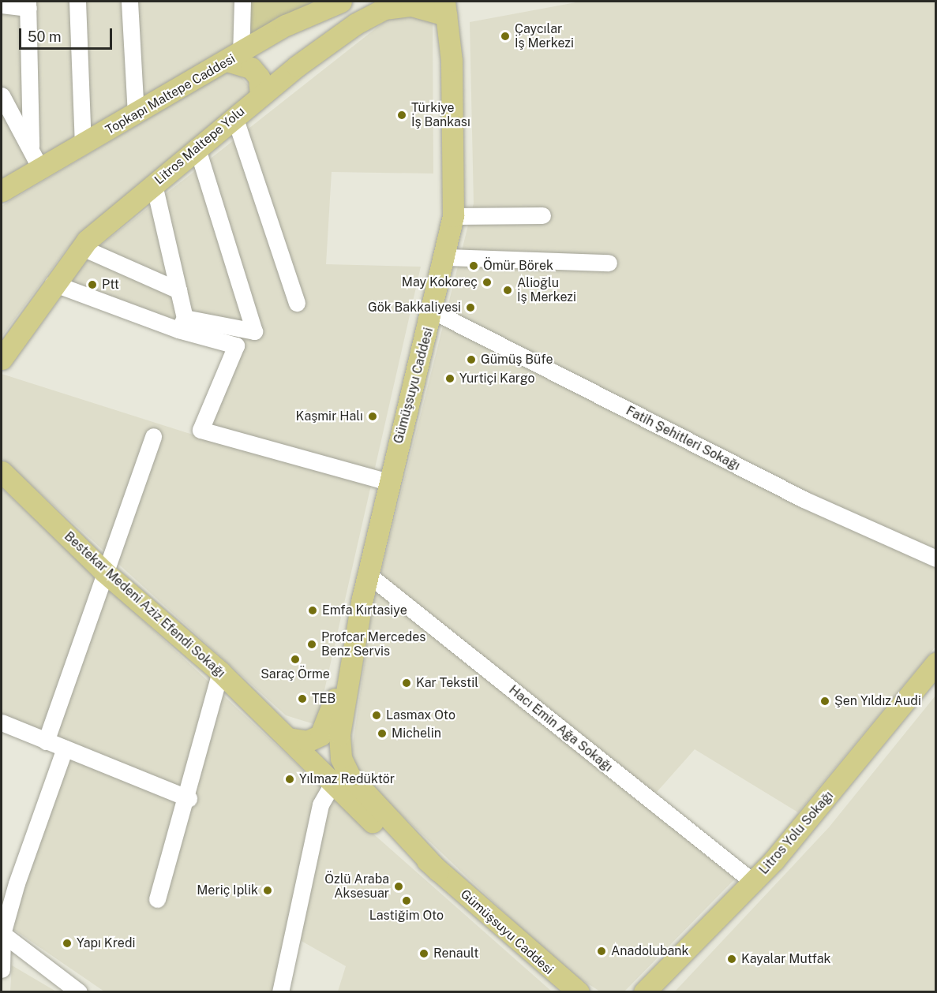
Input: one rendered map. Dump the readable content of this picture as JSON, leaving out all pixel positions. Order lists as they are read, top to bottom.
{
  "streets": {
    "main road": [
      "Topkapı Maltepe Caddesi",
      "Litros Maltepe Yolu",
      "Gümüşsuyu Caddesi",
      "Bestekar Medeni Aziz Efendi Sokağı",
      "Litros Yolu Sokağı"
    ],
    "street": ["Fatih Şehitleri Sokağı", "Hacı Emin Ağa Sokağı"]
  },
  "crossings": [
    ["Litros Maltepe Yolu", "Gümüşsuyu Caddesi"],
    ["Gümüşsuyu Caddesi", "Fatih Şehitleri Sokağı"],
    ["Gümüşsuyu Caddesi", "Hacı Emin Ağa Sokağı"],
    ["Hacı Emin Ağa Sokağı", "Litros Yolu Sokağı"]
  ],
  "places": [
    "Çaycılar İş Merkezi",
    "Türkiye İş Bankası",
    "Ömür Börek",
    "May Kokoreç",
    "Ptt",
    "Alioğlu İş Merkezi",
    "Gök Bakkaliyesi",
    "Gümüş Büfe",
    "Yurtiçi Kargo",
    "Kaşmir Halı",
    "Emfa Kırtasiye",
    "Profcar Mercedes Benz Servis",
    "Saraç Örme",
    "Kar Tekstil",
    "TEB",
    "Şen Yıldız Audi",
    "Lasmax Oto",
    "Michelin",
    "Yılmaz Redüktör",
    "Özlü Araba Aksesuar",
    "Meriç Iplik",
    "Lastiğim Oto",
    "Yapı Kredi",
    "Anadolubank",
    "Renault",
    "Kayalar Mutfak"
  ],
  "scale_bar": "50 m"
}
